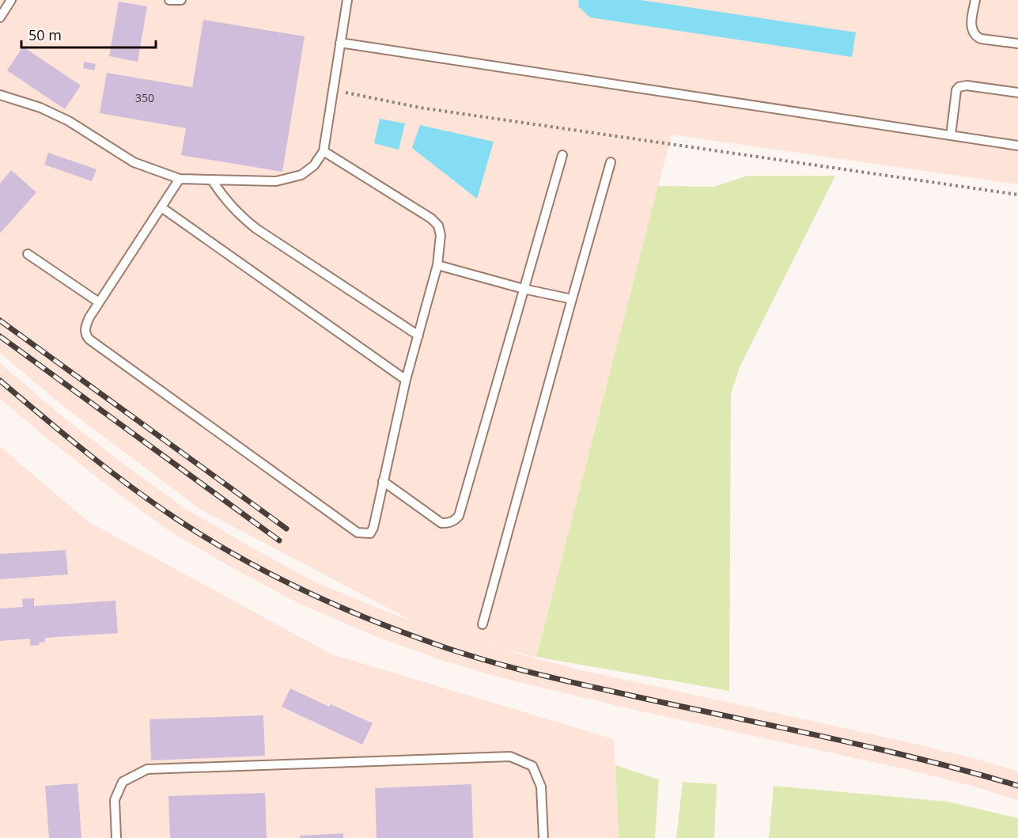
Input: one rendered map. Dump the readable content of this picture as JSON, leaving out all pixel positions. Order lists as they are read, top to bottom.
{
  "house_numbers": ["350"],
  "scale_bar": "50 m"
}
